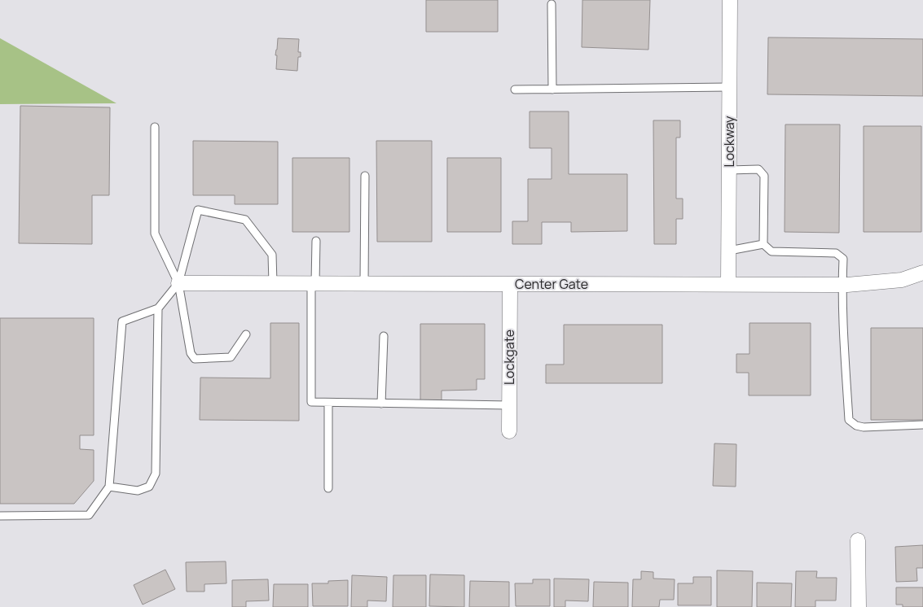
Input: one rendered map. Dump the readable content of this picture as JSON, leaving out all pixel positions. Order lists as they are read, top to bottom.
{
  "streets": {
    "street": ["Lockway", "Center Gate", "Lockgate"]
  },
  "crossings": [
    ["Lockway", "Center Gate"],
    ["Center Gate", "Lockgate"]
  ]
}
